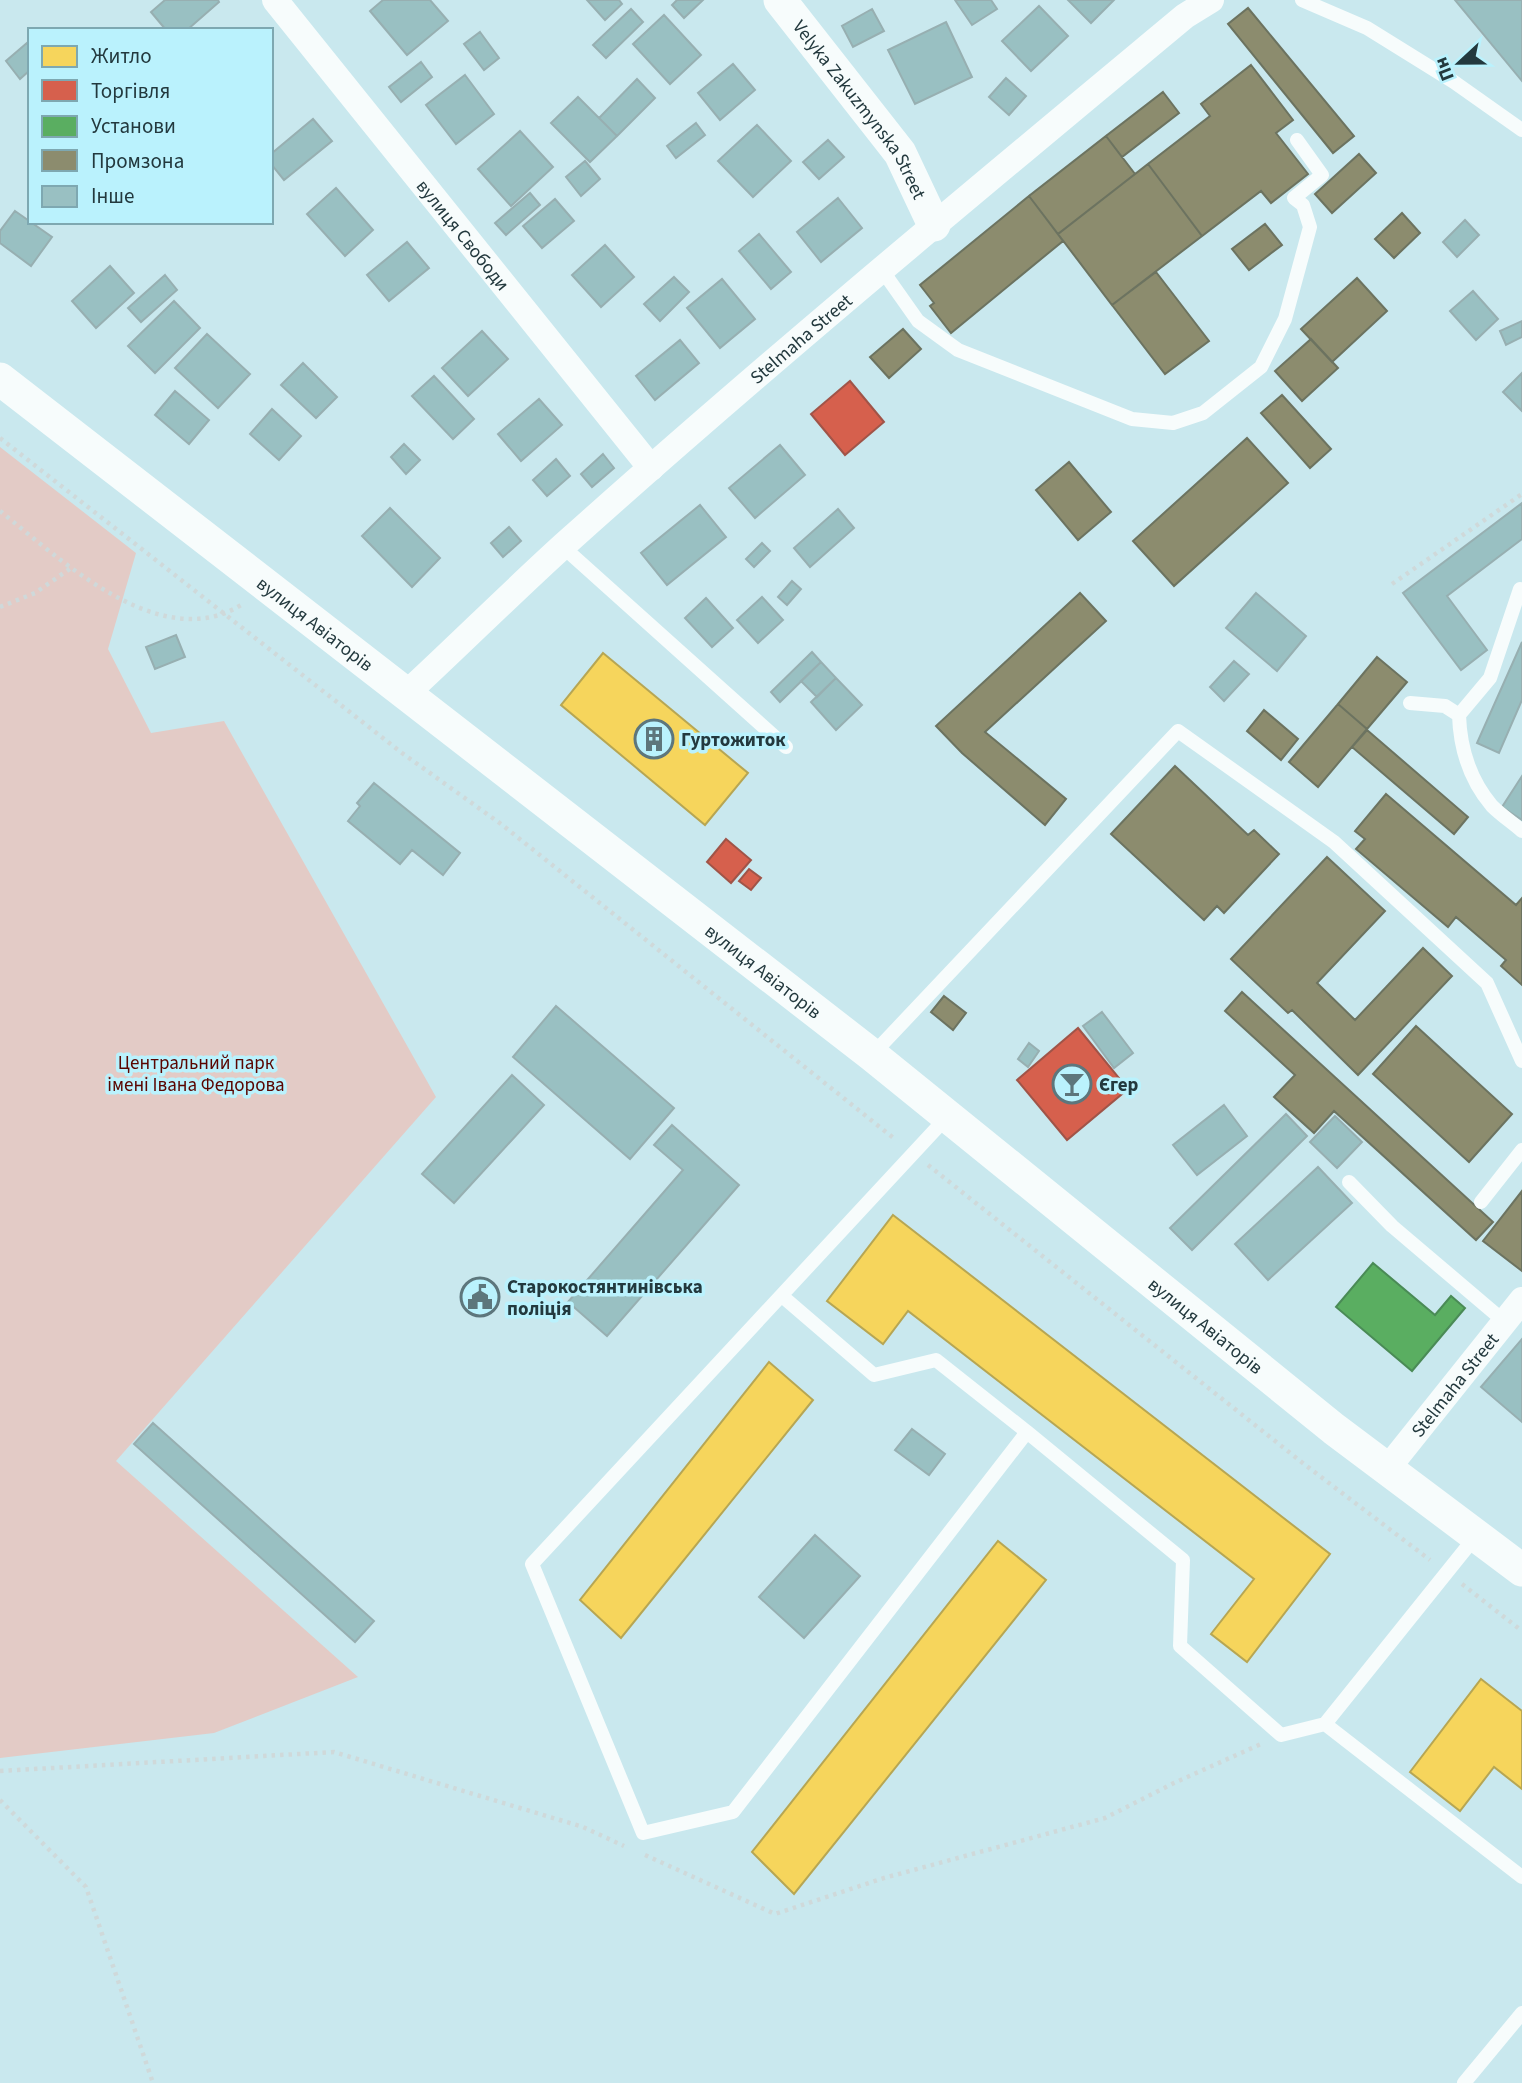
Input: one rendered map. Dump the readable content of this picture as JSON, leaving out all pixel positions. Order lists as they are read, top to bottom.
{
  "streets": {
    "street": [
      "Velyka Zakuzmynska Street",
      "вулиця Свободи",
      "Stelmaha Street",
      "вулиця Авіаторів"
    ]
  },
  "crossings": [
    ["Velyka Zakuzmynska Street", "Stelmaha Street"],
    ["вулиця Свободи", "Stelmaha Street"],
    ["Stelmaha Street", "вулиця Авіаторів"]
  ],
  "parks": ["Центральний парк імені Івана Федорова"],
  "places": {
    "building": ["Гуртожиток"],
    "bar": ["Єгер"],
    "public building": ["Старокостянтинівська поліція"]
  },
  "legend": [
    "Житло",
    "Торгівля",
    "Установи",
    "Промзона",
    "Інше"
  ],
  "north": "left"
}
